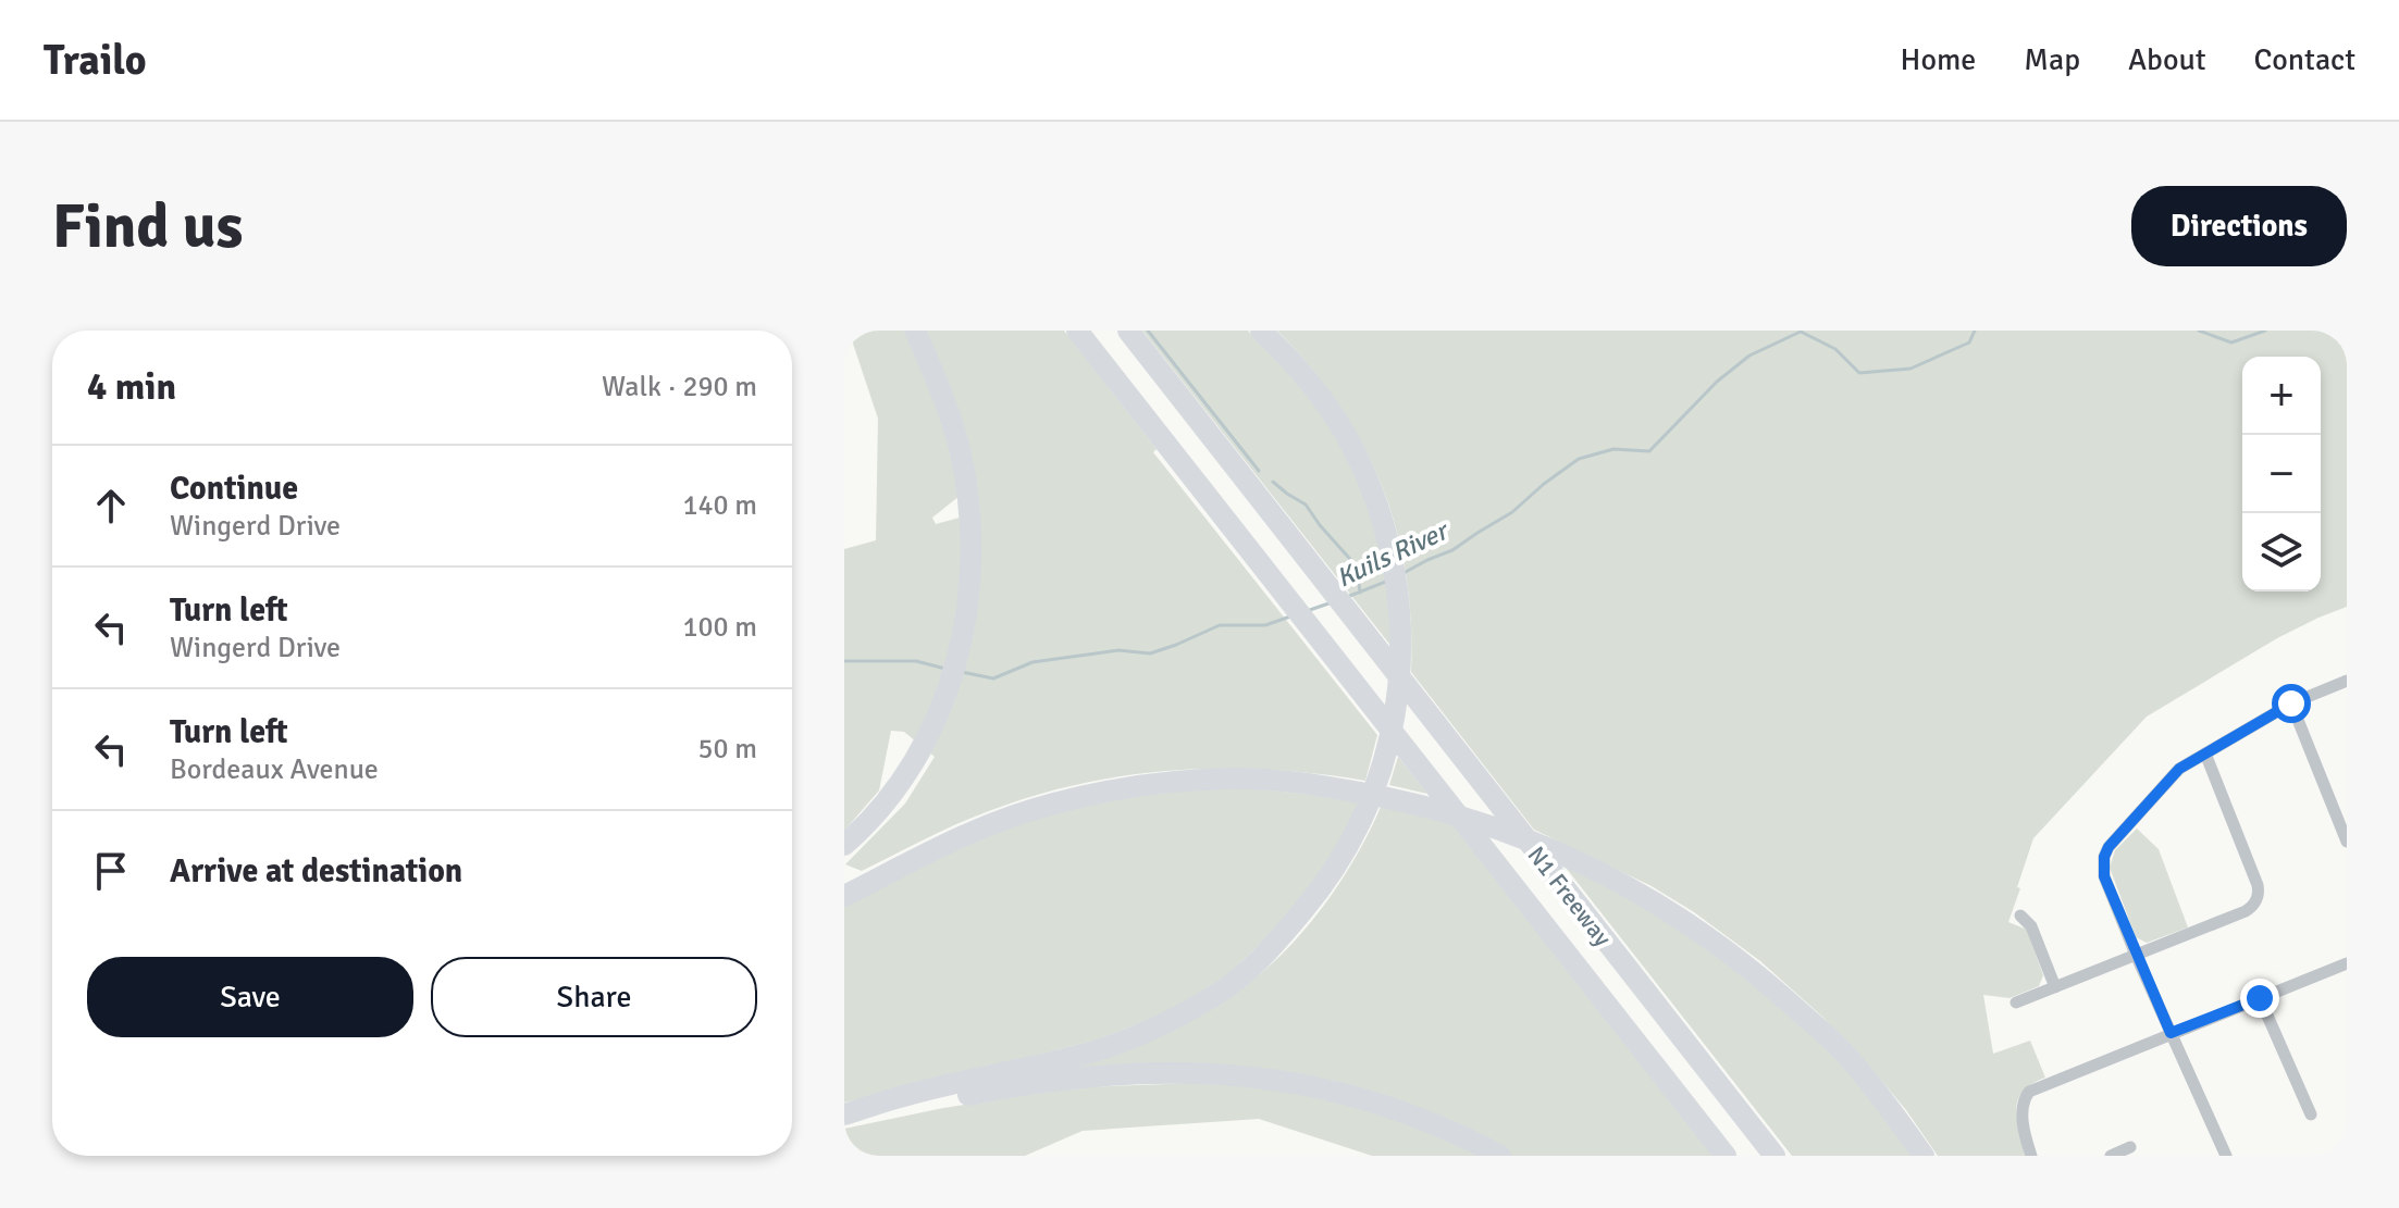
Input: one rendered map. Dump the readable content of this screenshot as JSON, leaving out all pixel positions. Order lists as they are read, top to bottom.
{
  "streets": {
    "highway": ["N1 Freeway"]
  },
  "water": ["Kuils River"],
  "page": {
    "header": "Trailo",
    "nav": [
      "Home",
      "Map",
      "About",
      "Contact"
    ],
    "buttons": [
      "Directions",
      ["Save", "Share"]
    ],
    "title": "Find us",
    "heading": ["4 min", "Walk · 290 m"],
    "map_buttons": ["+", "−"],
    "list": [
      ["Continue", "Wingerd Drive", "140 m"],
      ["Turn left", "Wingerd Drive", "100 m"],
      ["Turn left", "Bordeaux Avenue", "50 m"],
      "Arrive at destination"
    ]
  }
}
